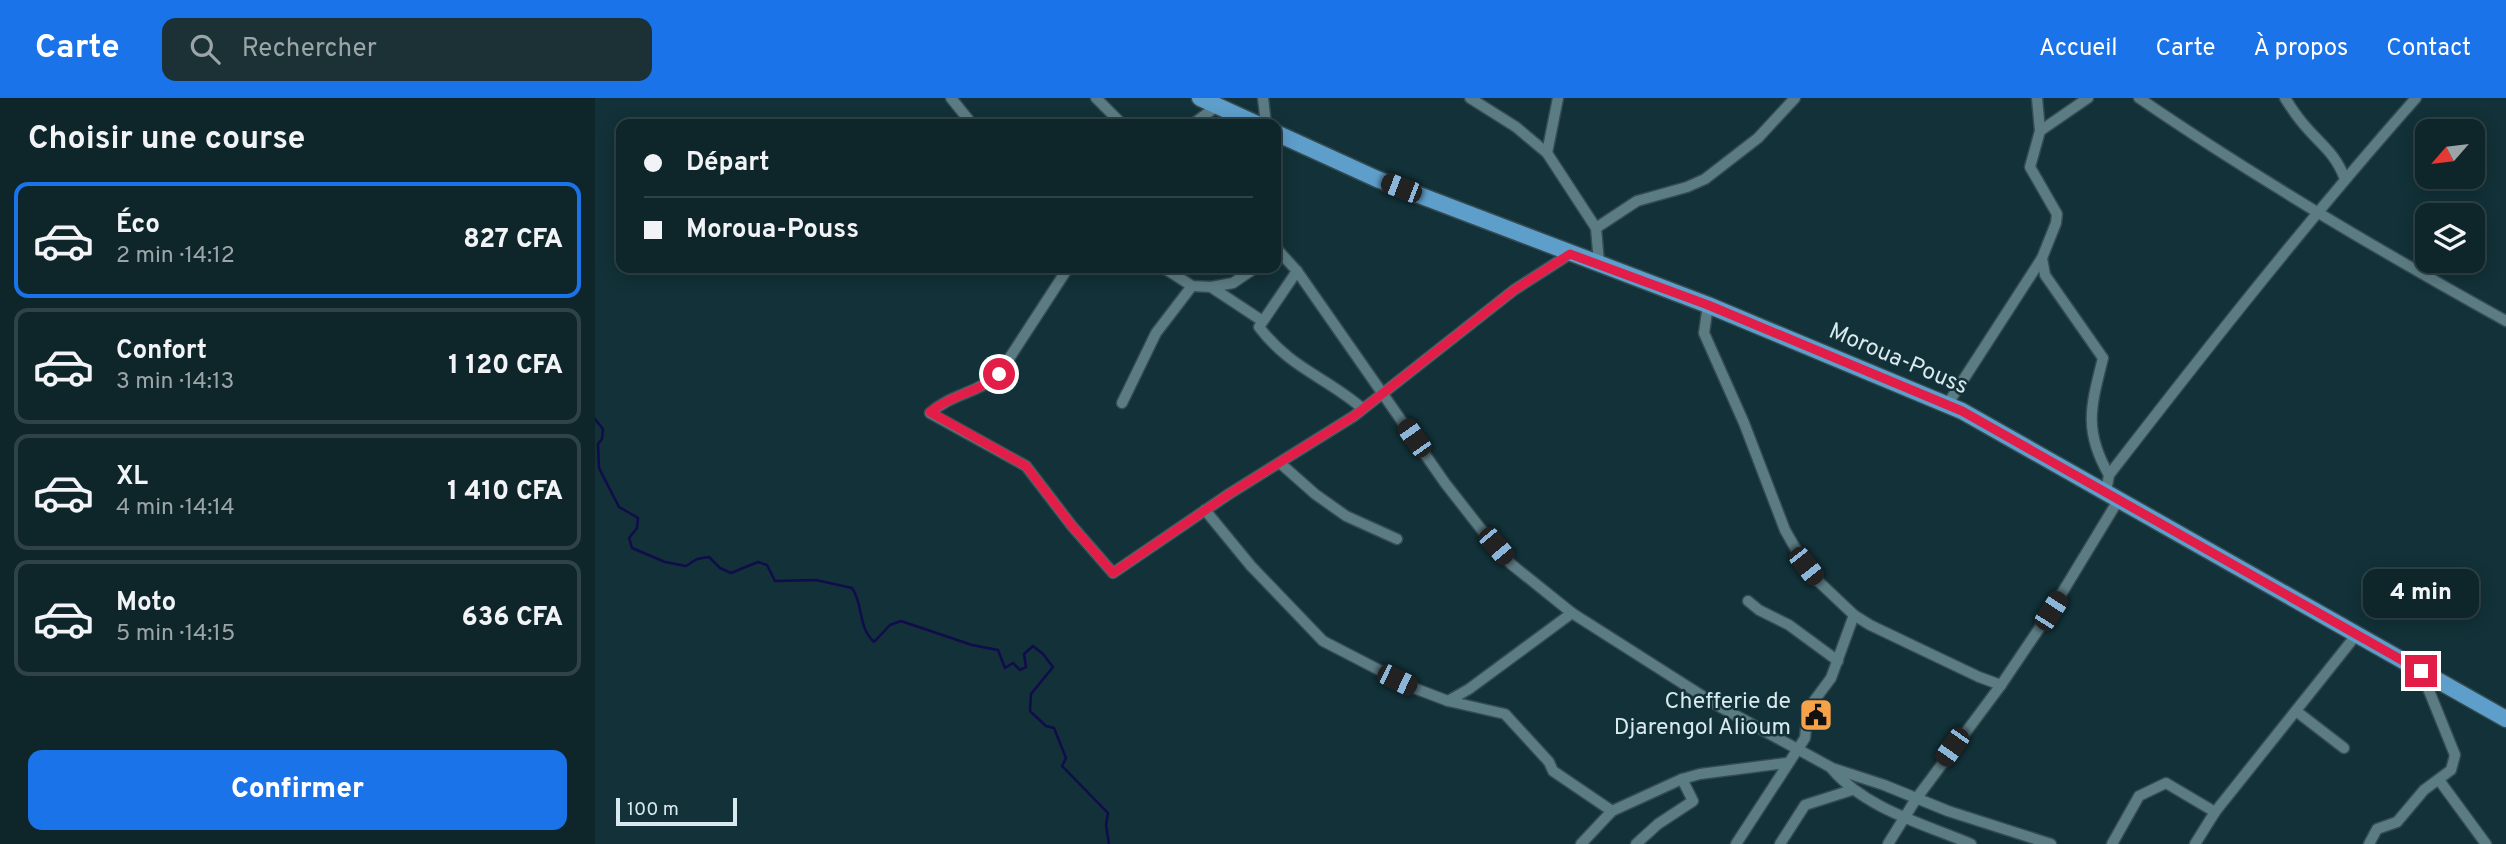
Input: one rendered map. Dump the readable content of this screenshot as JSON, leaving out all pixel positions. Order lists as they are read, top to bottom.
{
  "streets": {
    "main road": ["Moroua-Pouss"]
  },
  "places": {
    "public building": ["Chefferie de Djarengol Alioum"]
  },
  "scale_bar": "100 m",
  "north": "bottom left",
  "page": {
    "header": "Carte",
    "search": "Rechercher",
    "nav": [
      "Accueil",
      "Carte",
      "À propos",
      "Contact"
    ],
    "heading": "Choisir une course",
    "banner": ["Départ", "Moroua-Pouss"],
    "list": [
      {
        "name": "Éco",
        "note": "2 min · 14:12",
        "value": "827 CFA"
      },
      {
        "name": "Confort",
        "note": "3 min · 14:13",
        "value": "1 120 CFA"
      },
      {
        "name": "XL",
        "note": "4 min · 14:14",
        "value": "1 410 CFA"
      },
      {
        "name": "Moto",
        "note": "5 min · 14:15",
        "value": "636 CFA"
      }
    ],
    "bubble": "4 min",
    "buttons": "Confirmer",
    "scale": "100 m"
  }
}
